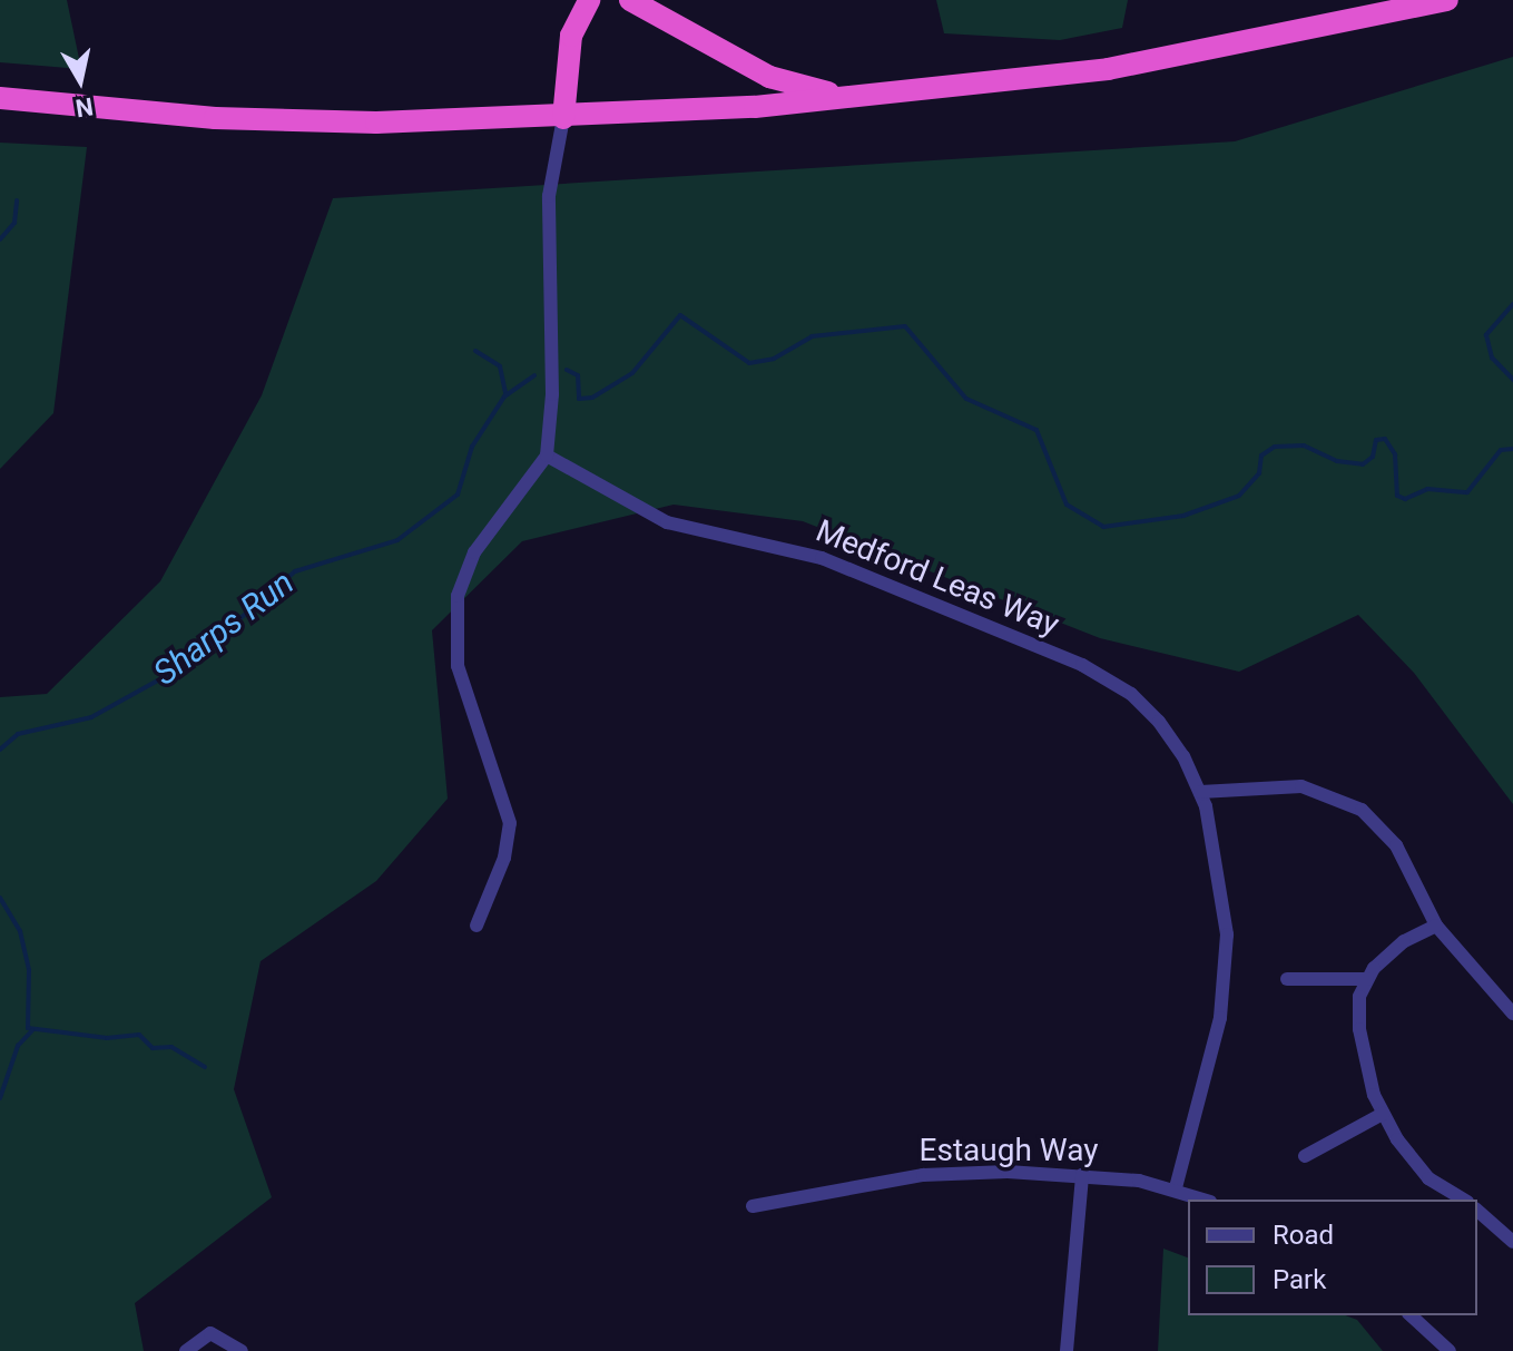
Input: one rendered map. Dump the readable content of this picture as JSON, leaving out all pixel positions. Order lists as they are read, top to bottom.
{
  "streets": {
    "street": ["Medford Leas Way", "Estaugh Way"]
  },
  "crossings": [
    ["Medford Leas Way", "Estaugh Way"]
  ],
  "water": ["Sharps Run"],
  "legend": ["Road", "Park"],
  "north": "bottom"
}
